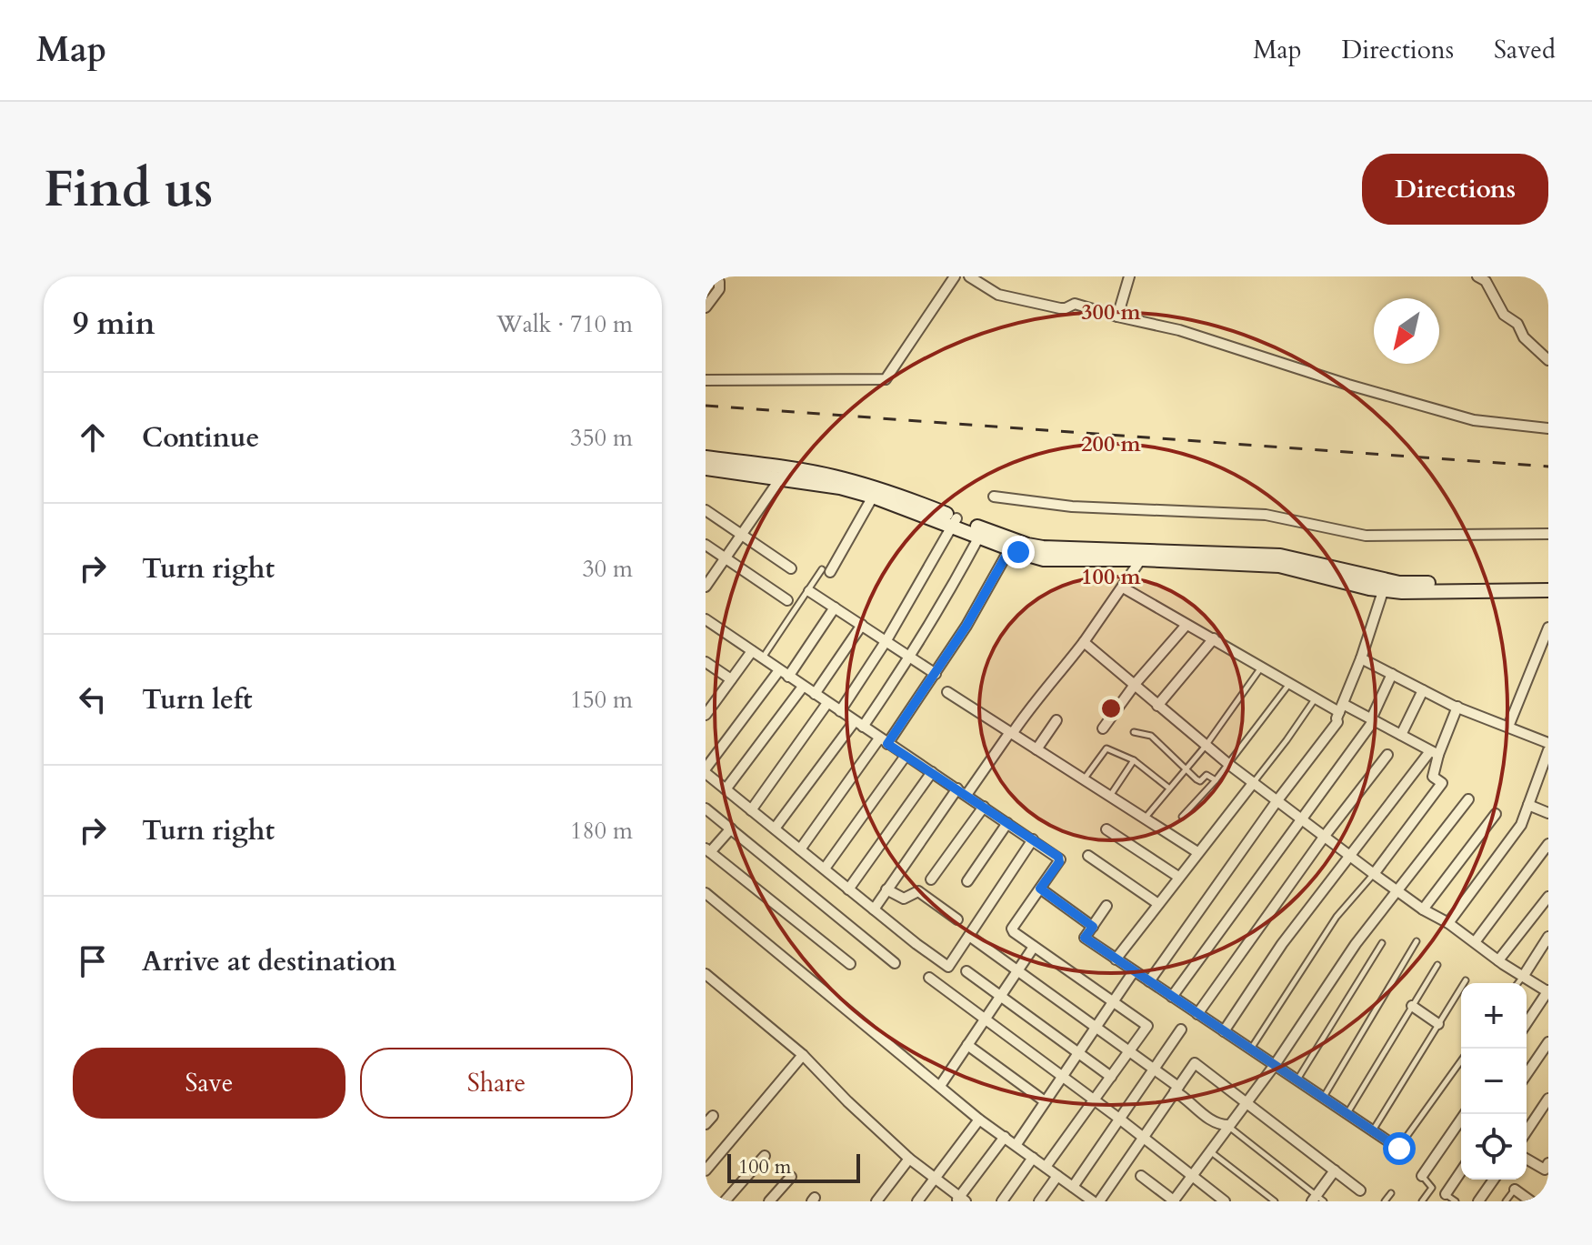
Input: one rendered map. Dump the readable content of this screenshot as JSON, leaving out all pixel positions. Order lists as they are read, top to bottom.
{
  "scale_bar": "100 m",
  "north": "bottom left",
  "page": {
    "header": "Map",
    "nav": ["Map", "Directions", "Saved"],
    "buttons": [
      "Directions",
      ["Save", "Share"]
    ],
    "title": "Find us",
    "heading": ["9 min", "Walk · 710 m"],
    "list": [
      ["Continue", "350 m"],
      ["Turn right", "30 m"],
      ["Turn left", "150 m"],
      ["Turn right", "180 m"],
      "Arrive at destination"
    ],
    "map_buttons": ["+", "−"],
    "scale": "100 m"
  },
  "rings": ["300 m", "200 m", "100 m"]
}
